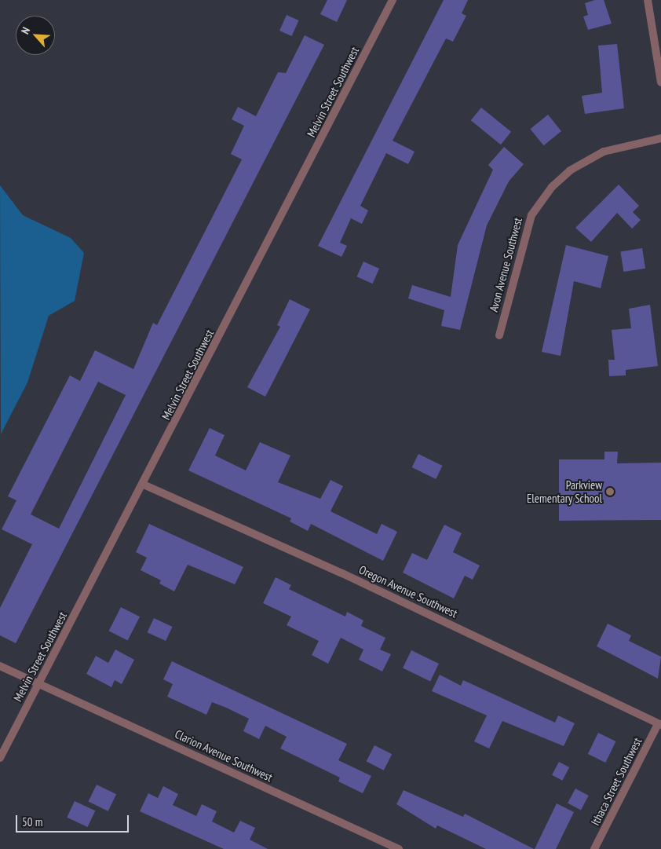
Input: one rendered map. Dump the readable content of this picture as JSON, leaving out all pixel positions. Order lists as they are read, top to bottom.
{
  "streets": {
    "street": [
      "Melvin Street Southwest",
      "Avon Avenue Southwest",
      "Oregon Avenue Southwest",
      "Clarion Avenue Southwest",
      "Ithaca Street Southwest"
    ]
  },
  "crossings": [
    ["Melvin Street Southwest", "Oregon Avenue Southwest"],
    ["Melvin Street Southwest", "Clarion Avenue Southwest"],
    ["Oregon Avenue Southwest", "Ithaca Street Southwest"]
  ],
  "places": ["Parkview Elementary School"],
  "scale_bar": "50 m",
  "north": "top left"
}
